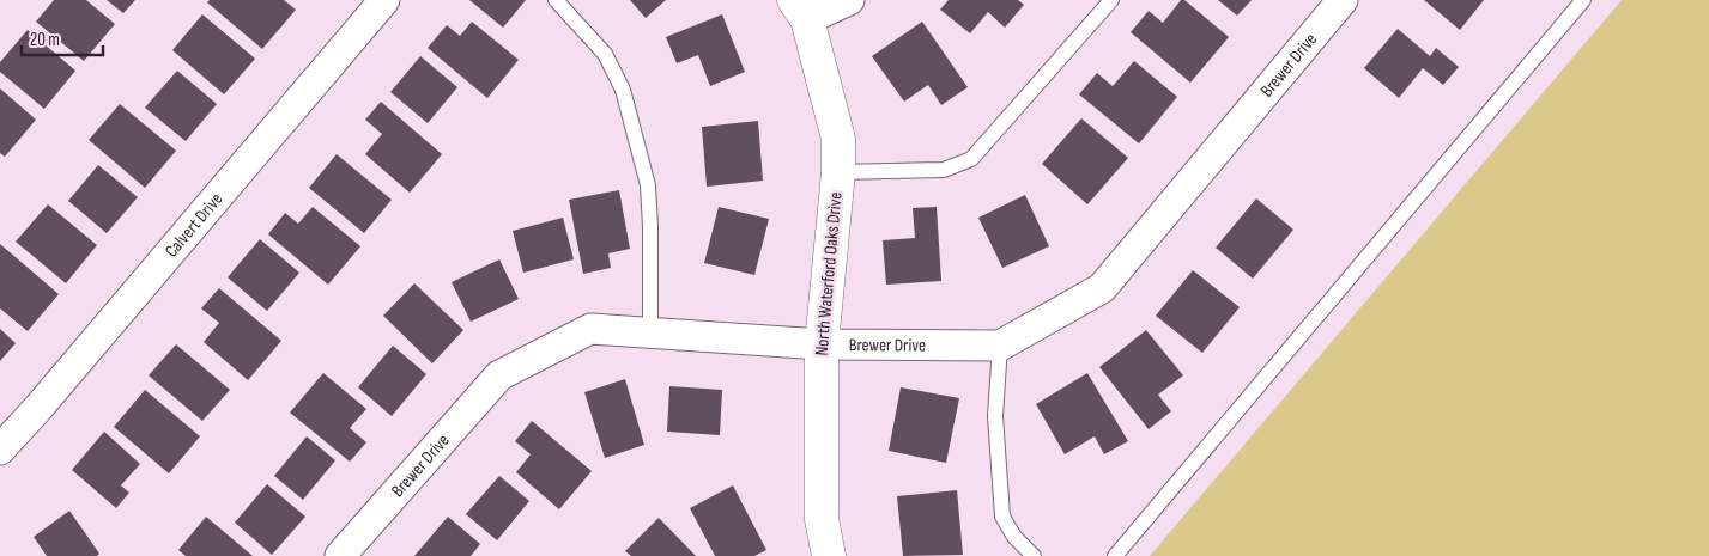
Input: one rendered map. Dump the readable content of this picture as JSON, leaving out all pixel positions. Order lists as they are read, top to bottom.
{
  "streets": {
    "street": ["Brewer Drive", "Calvert Drive", "North Waterford Oaks Drive"]
  },
  "crossings": [
    ["Brewer Drive", "North Waterford Oaks Drive"]
  ],
  "scale_bar": "20 m"
}
